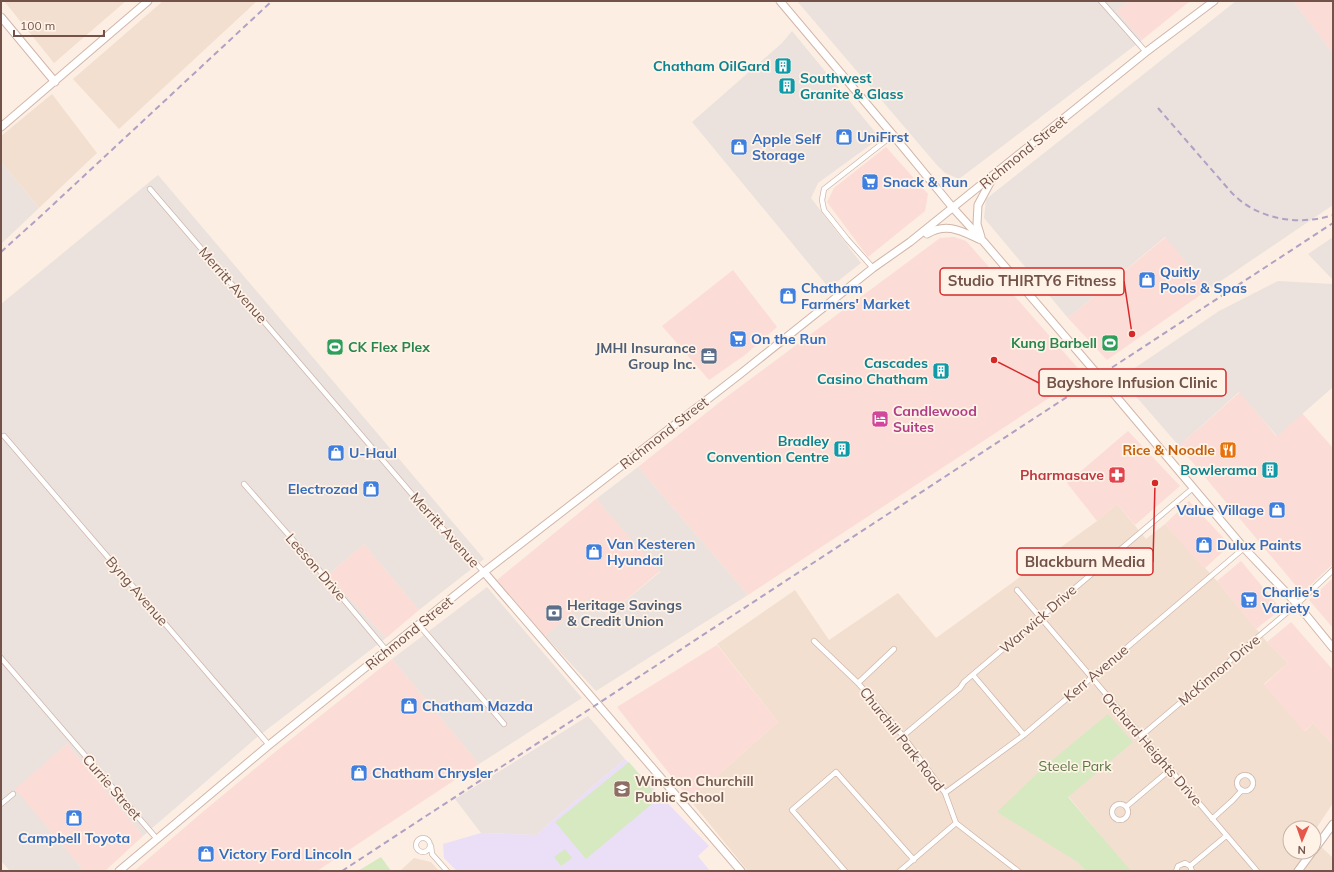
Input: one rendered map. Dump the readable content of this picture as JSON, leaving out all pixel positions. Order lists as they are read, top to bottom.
{
  "streets": {
    "main road": ["Richmond Street", "Merritt Avenue"],
    "street": [
      "Leeson Drive",
      "Byng Avenue",
      "Warwick Drive",
      "McKinnon Drive",
      "Kerr Avenue",
      "Churchill Park Road",
      "Orchard Heights Drive",
      "Currie Street"
    ]
  },
  "crossings": [
    ["Richmond Street", "Merritt Avenue"],
    ["Richmond Street", "Leeson Drive"],
    ["Richmond Street", "Byng Avenue"],
    ["Richmond Street", "Currie Street"],
    ["Warwick Drive", "Churchill Park Road"],
    ["Warwick Drive", "Orchard Heights Drive"],
    ["McKinnon Drive", "Orchard Heights Drive"],
    ["Kerr Avenue", "Churchill Park Road"],
    ["Kerr Avenue", "Orchard Heights Drive"]
  ],
  "parks": ["Steele Park"],
  "places": {
    "building": [
      "Chatham OilGard",
      "Southwest Granite & Glass",
      "Cascades Casino Chatham",
      "Bradley Convention Centre",
      "Bowlerama"
    ],
    "shop": [
      "UniFirst",
      "Apple Self Storage",
      "Quitly Pools & Spas",
      "Chatham Farmers' Market",
      "U-Haul",
      "Electrozad",
      "Value Village",
      "Dulux Paints",
      "Van Kesteren Hyundai",
      "Chatham Mazda",
      "Chatham Chrysler",
      "Campbell Toyota",
      "Victory Ford Lincoln"
    ],
    "supermarket": ["Snack & Run", "On the Run", "Charlie's Variety"],
    "other": ["Studio THIRTY6 Fitness", "Bayshore Infusion Clinic", "Blackburn Media"],
    "sports": ["Kung Barbell", "CK Flex Plex"],
    "office": ["JMHI Insurance Group Inc."],
    "hotel": ["Candlewood Suites"],
    "restaurant": ["Rice & Noodle"],
    "pharmacy": ["Pharmasave"],
    "bank": ["Heritage Savings & Credit Union"],
    "school or university": ["Winston Churchill Public School"]
  },
  "scale_bar": "100 m",
  "north": "bottom"
}
